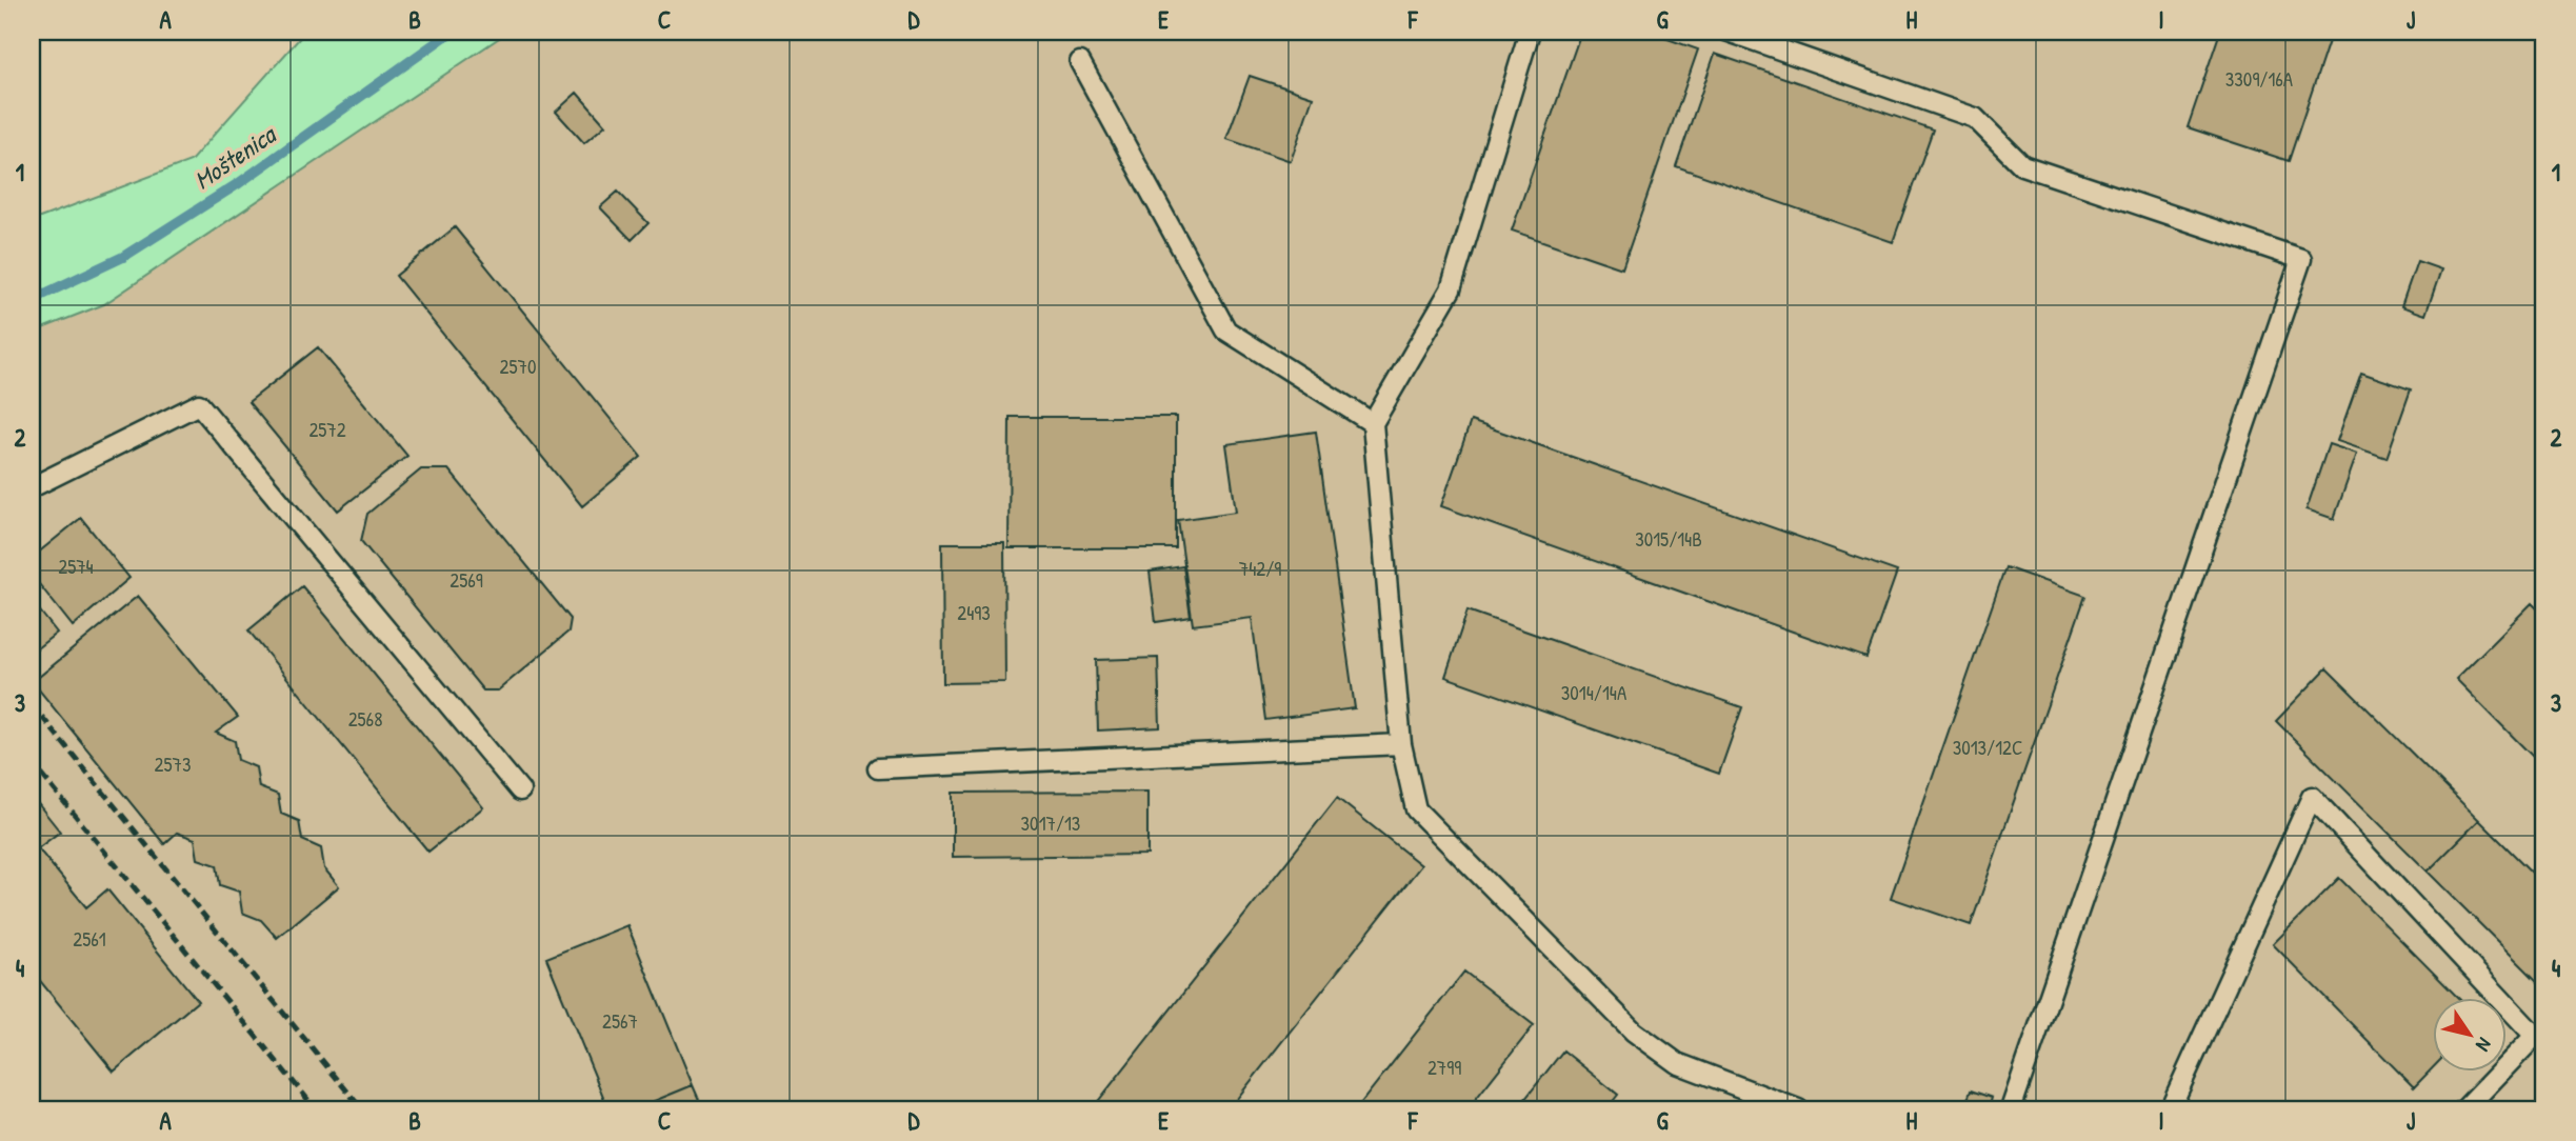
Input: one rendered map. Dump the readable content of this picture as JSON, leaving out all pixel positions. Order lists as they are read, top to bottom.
{
  "water": ["Moštenica"],
  "house_numbers": [
    "3309/16A",
    "2570",
    "2572",
    "3015/14B",
    "2574",
    "742/9",
    "2569",
    "2493",
    "3014/14A",
    "2568",
    "3013/12C",
    "2573",
    "3017/13",
    "2561",
    "2567",
    "2799"
  ],
  "north": "bottom right",
  "grid": {
    "columns": [
      "A",
      "B",
      "C",
      "D",
      "E",
      "F",
      "G",
      "H",
      "I",
      "J"
    ],
    "rows": [
      "1",
      "2",
      "3",
      "4"
    ]
  }
}
